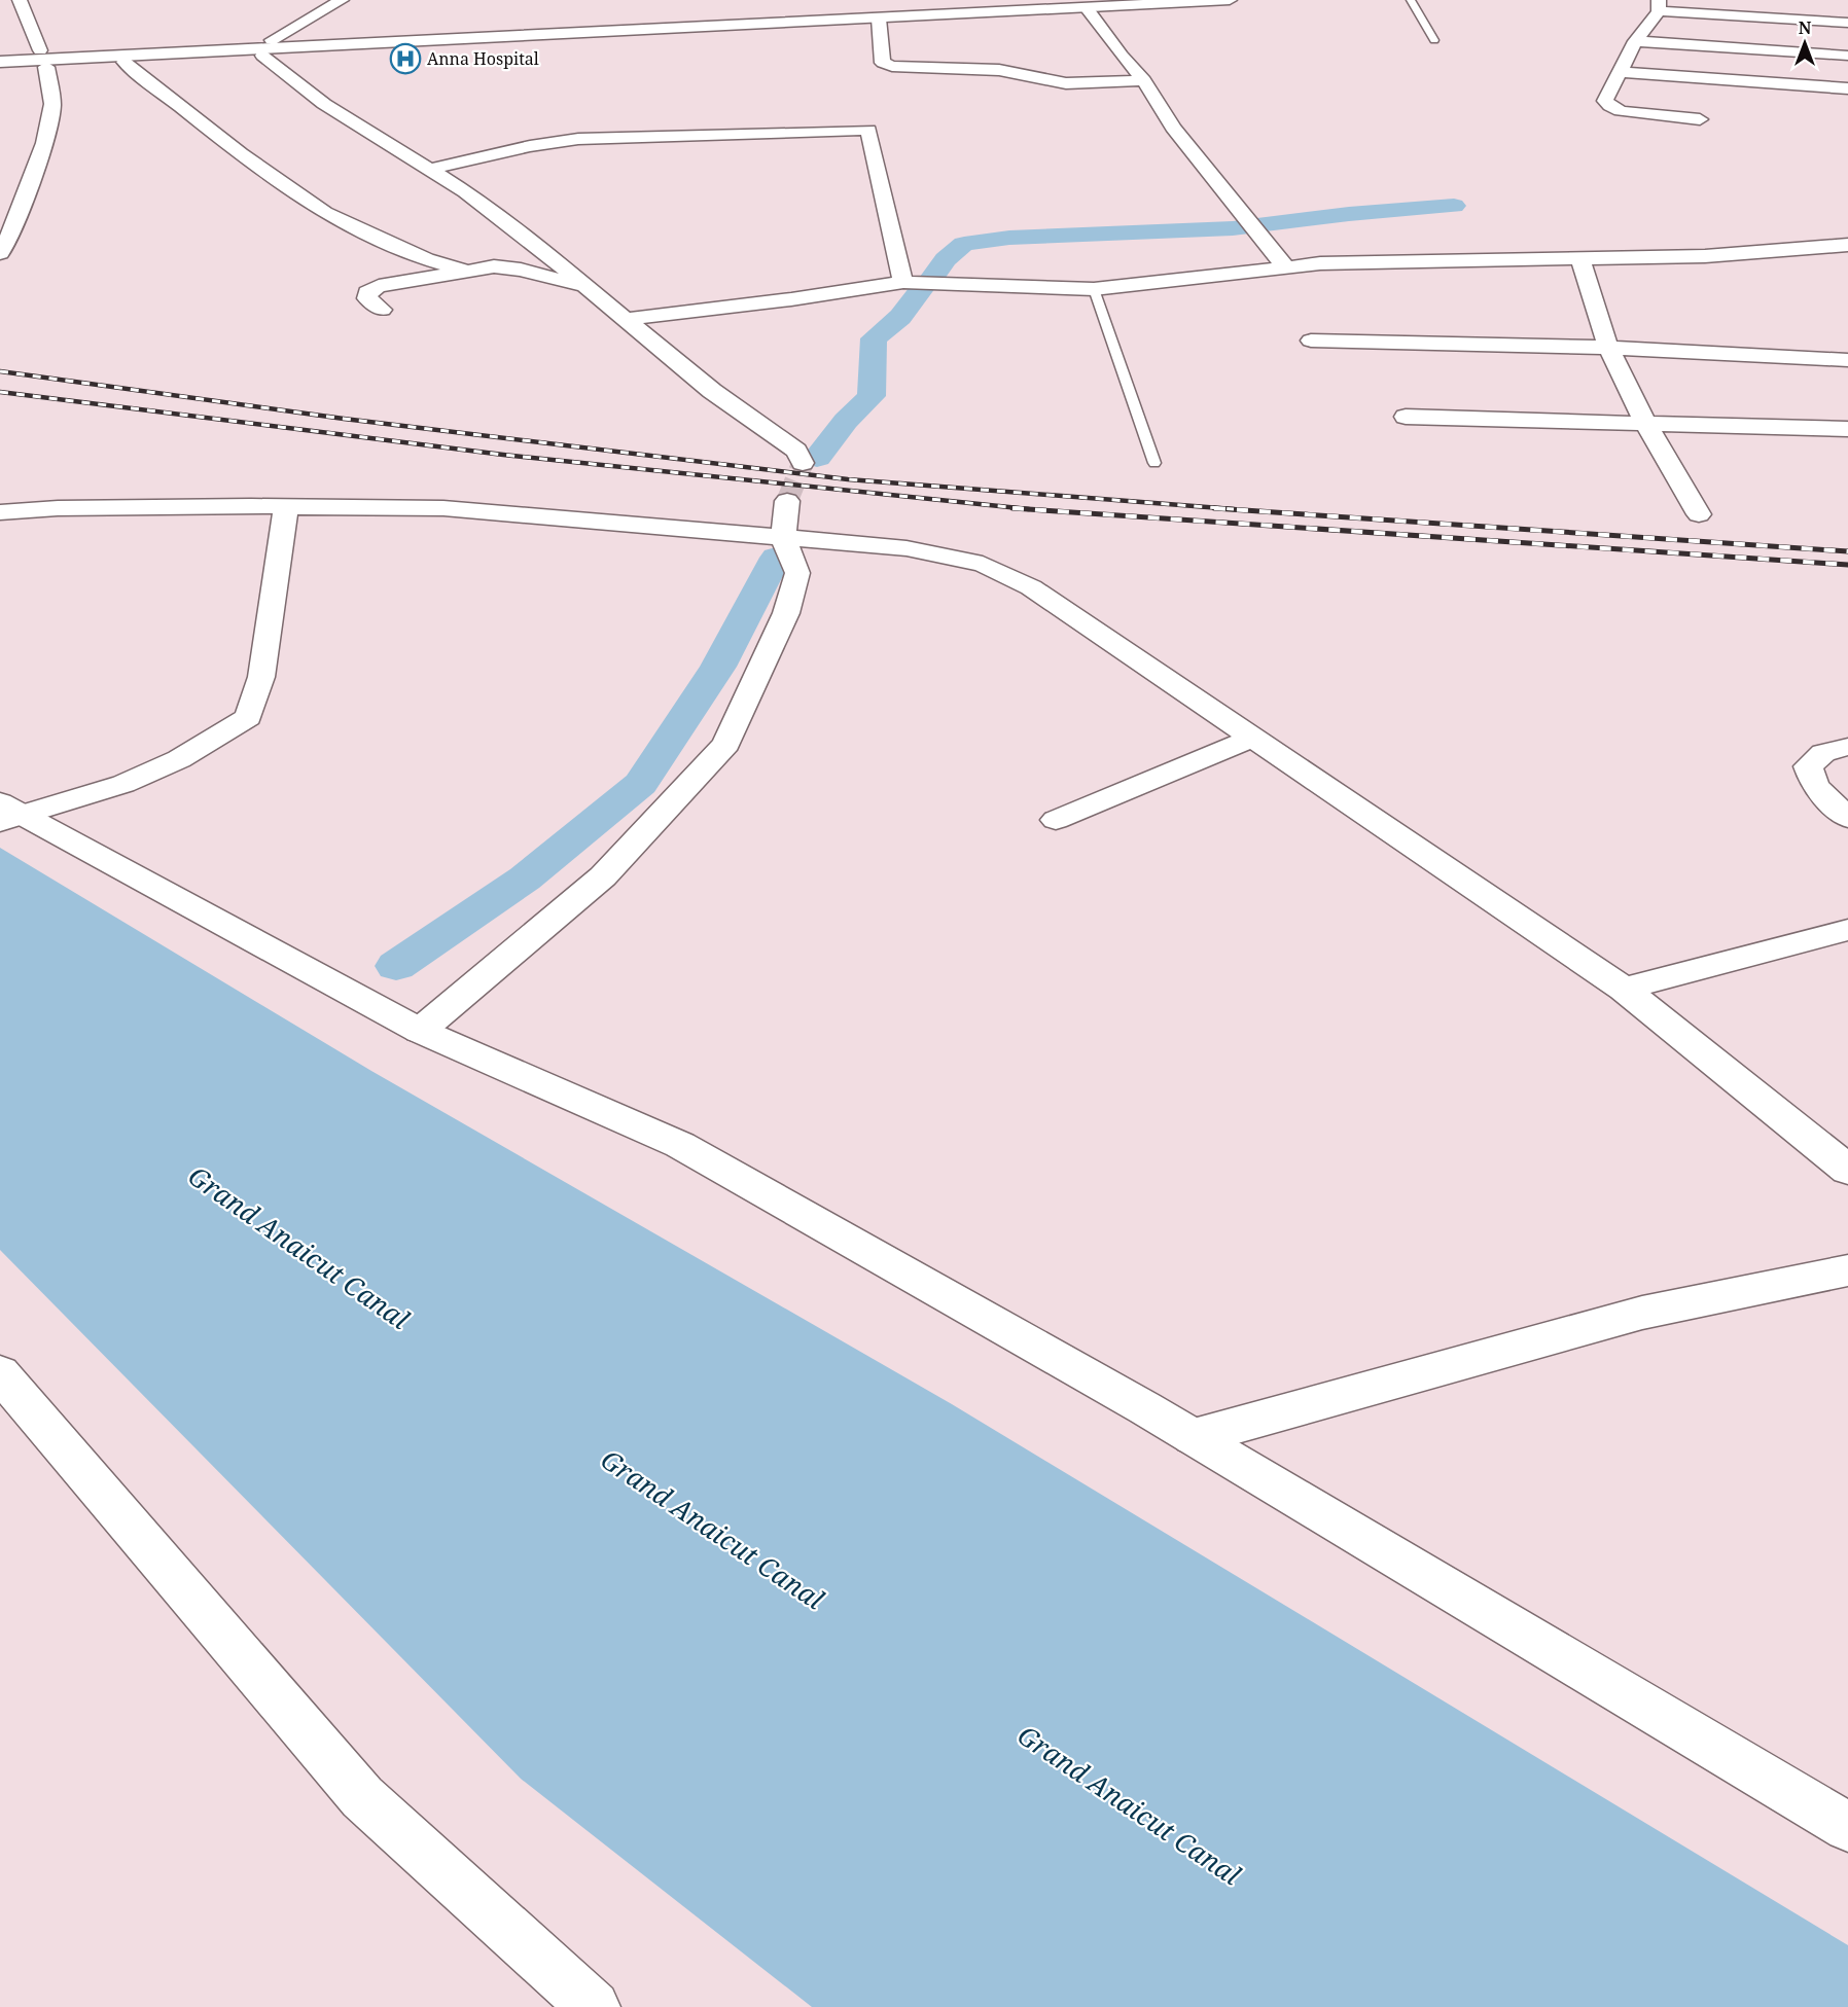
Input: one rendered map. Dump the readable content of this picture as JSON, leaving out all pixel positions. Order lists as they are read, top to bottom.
{
  "water": ["Grand Anaicut Canal"],
  "places": {
    "hospital": ["Anna Hospital"]
  },
  "north": "top"
}
